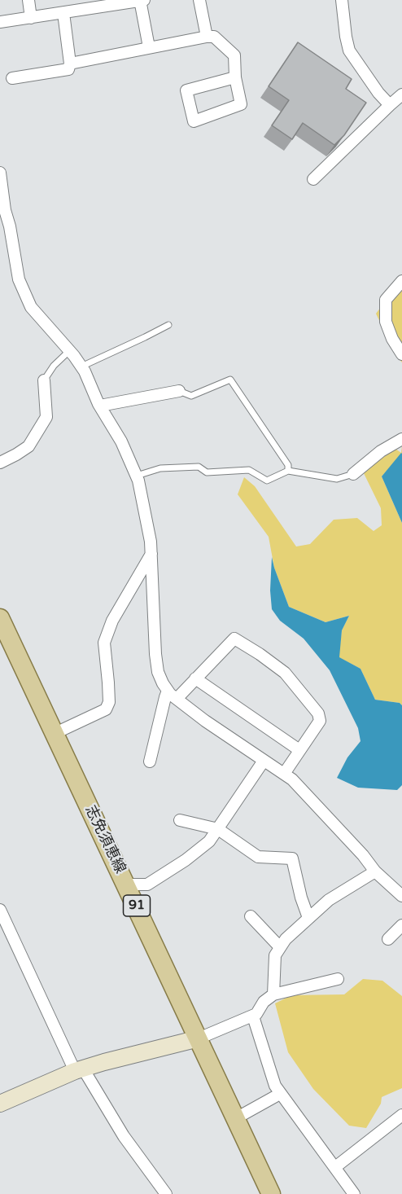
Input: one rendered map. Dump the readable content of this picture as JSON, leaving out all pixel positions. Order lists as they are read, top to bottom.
{
  "streets": {
    "main road": ["志免須恵線", "91"]
  }
}
